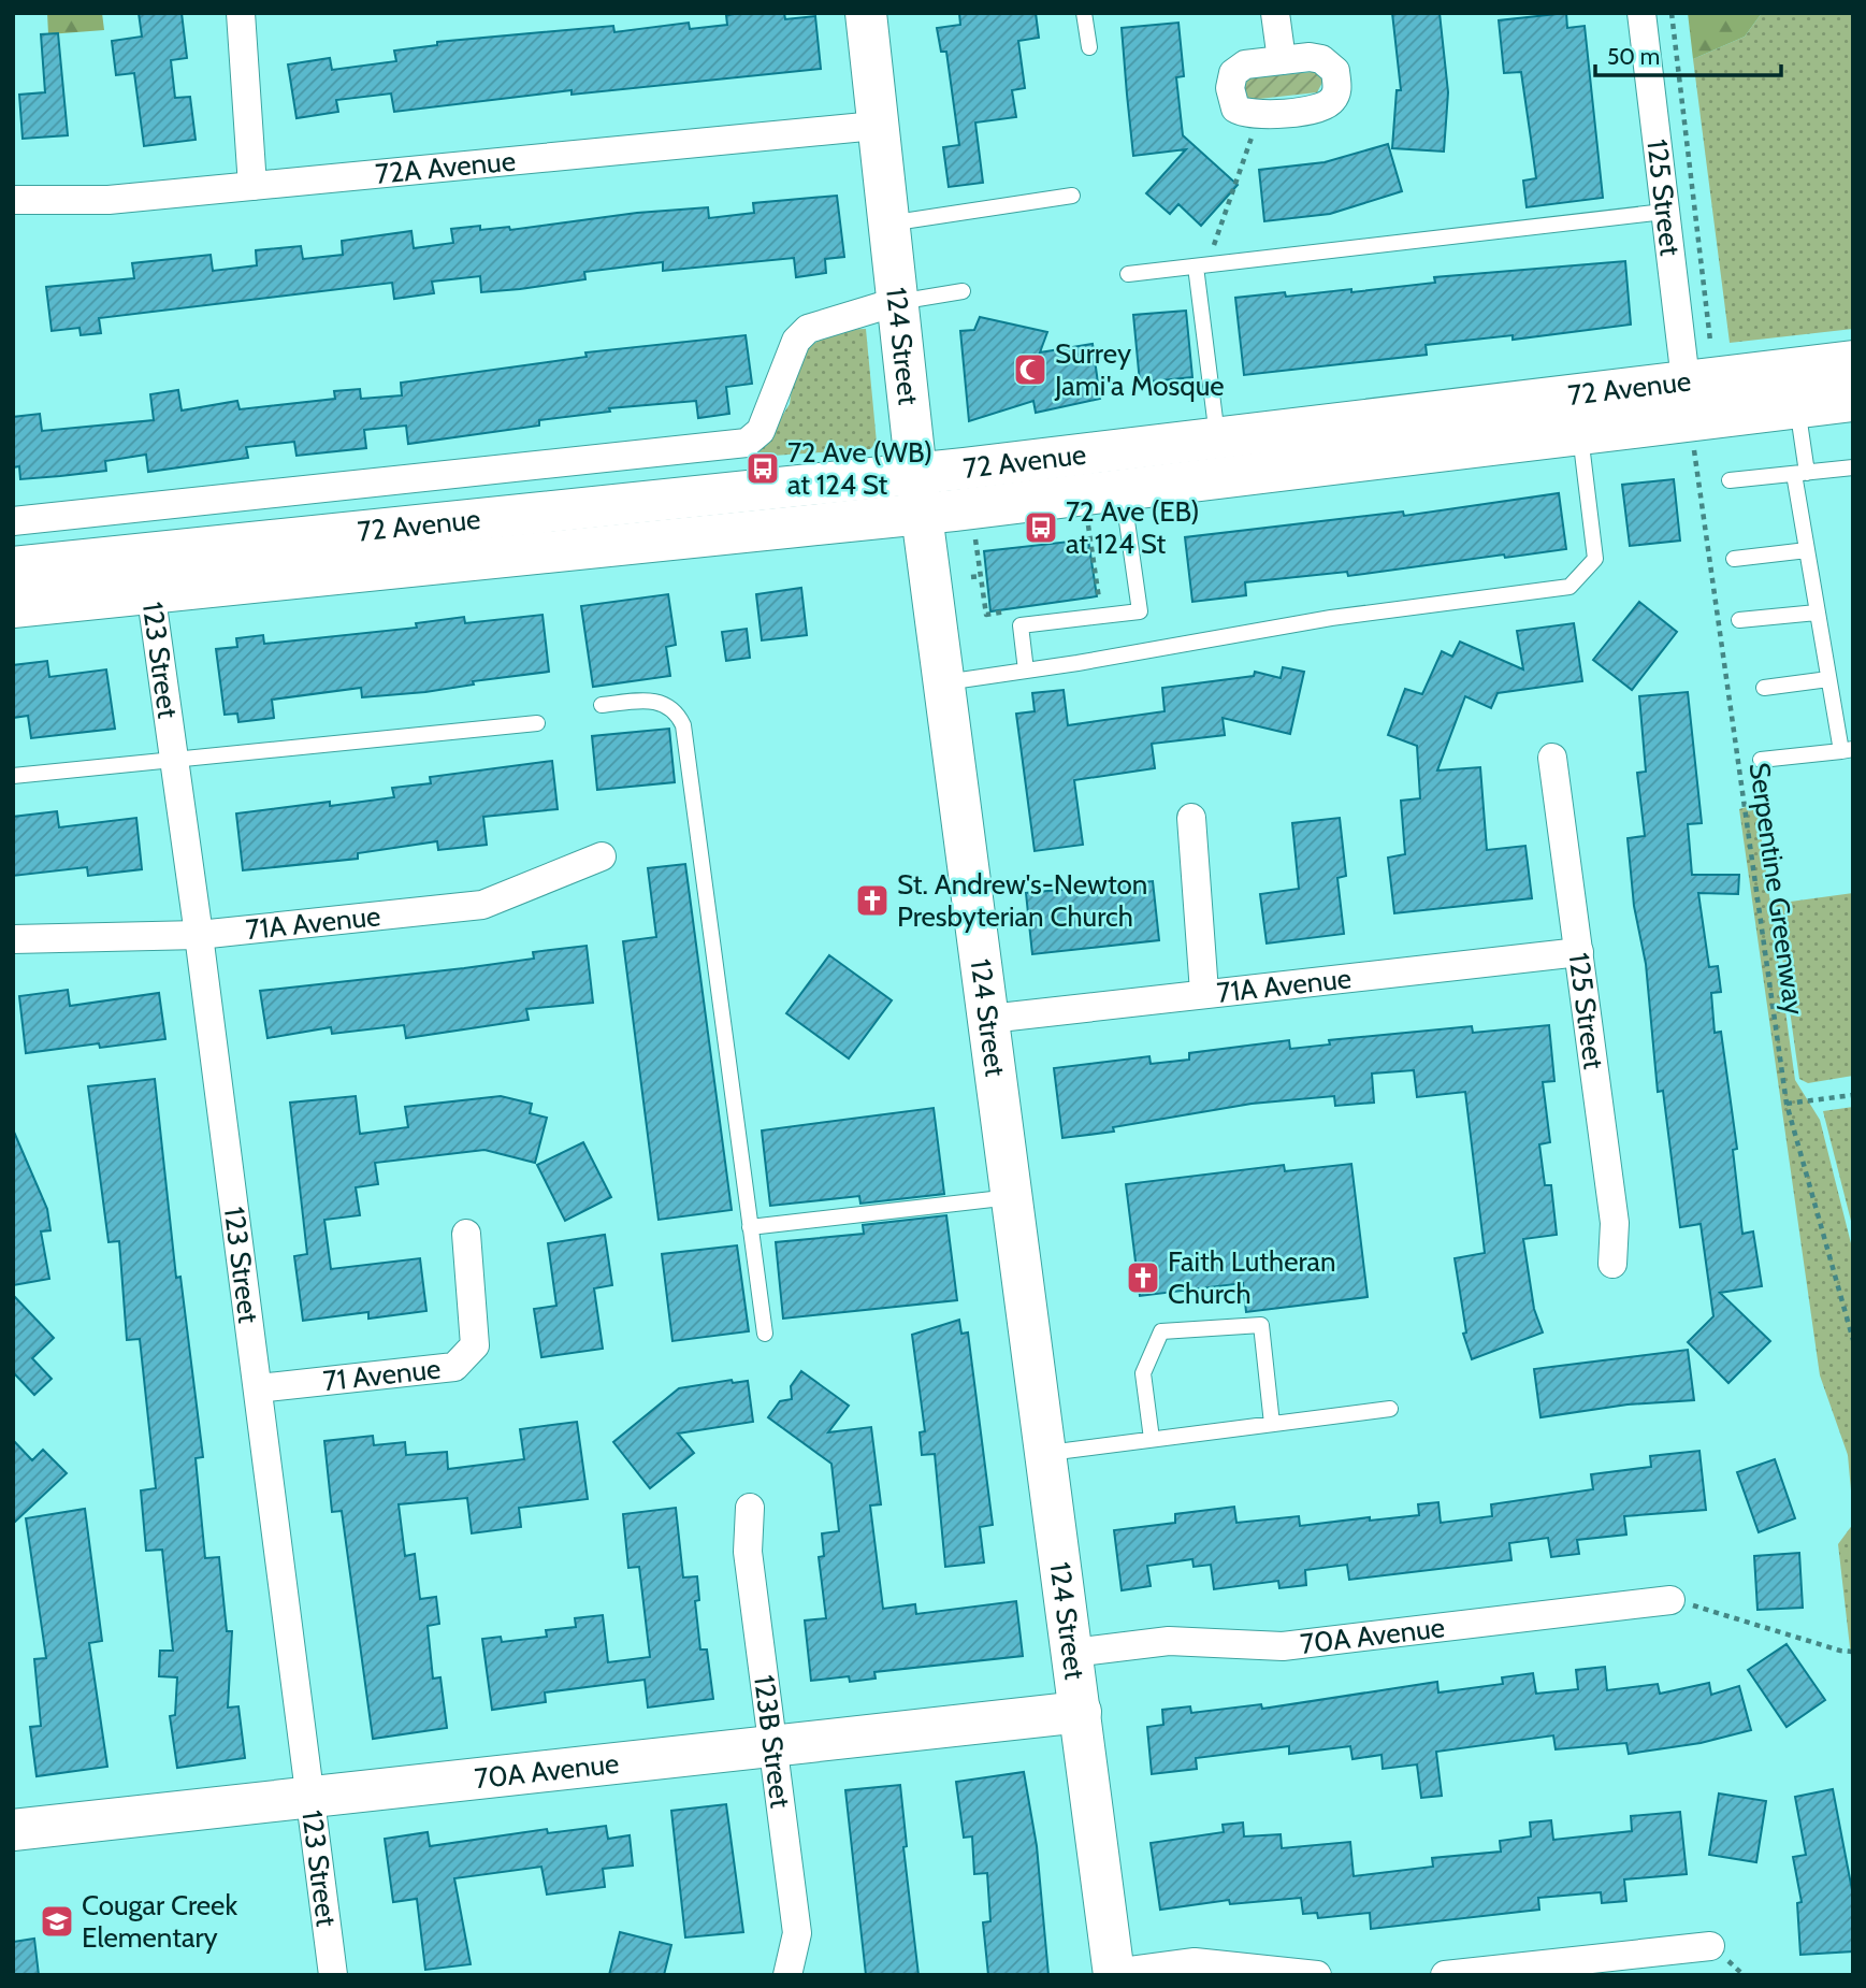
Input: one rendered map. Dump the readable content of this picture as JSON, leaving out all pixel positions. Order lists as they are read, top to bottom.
{
  "streets": {
    "main road": ["124 Street", "72 Avenue", "70A Avenue"],
    "street": [
      "72A Avenue",
      "125 Street",
      "123 Street",
      "71A Avenue",
      "71 Avenue",
      "123B Street"
    ],
    "path": ["Serpentine Greenway"]
  },
  "crossings": [
    ["72A Avenue", "124 Street"],
    ["125 Street", "72 Avenue"],
    ["125 Street", "71A Avenue"],
    ["124 Street", "72 Avenue"],
    ["124 Street", "71A Avenue"],
    ["124 Street", "70A Avenue"],
    ["72 Avenue", "123 Street"],
    ["123 Street", "71A Avenue"],
    ["123 Street", "71 Avenue"],
    ["123 Street", "70A Avenue"],
    ["70A Avenue", "123B Street"]
  ],
  "places": {
    "mosque": ["Surrey Jami'a Mosque"],
    "bus stop": ["72 Ave (WB) at 124 St", "72 Ave (EB) at 124 St"],
    "church": ["St. Andrew's-Newton Presbyterian Church", "Faith Lutheran Church"],
    "school or university": ["Cougar Creek Elementary"]
  },
  "scale_bar": "50 m"
}
